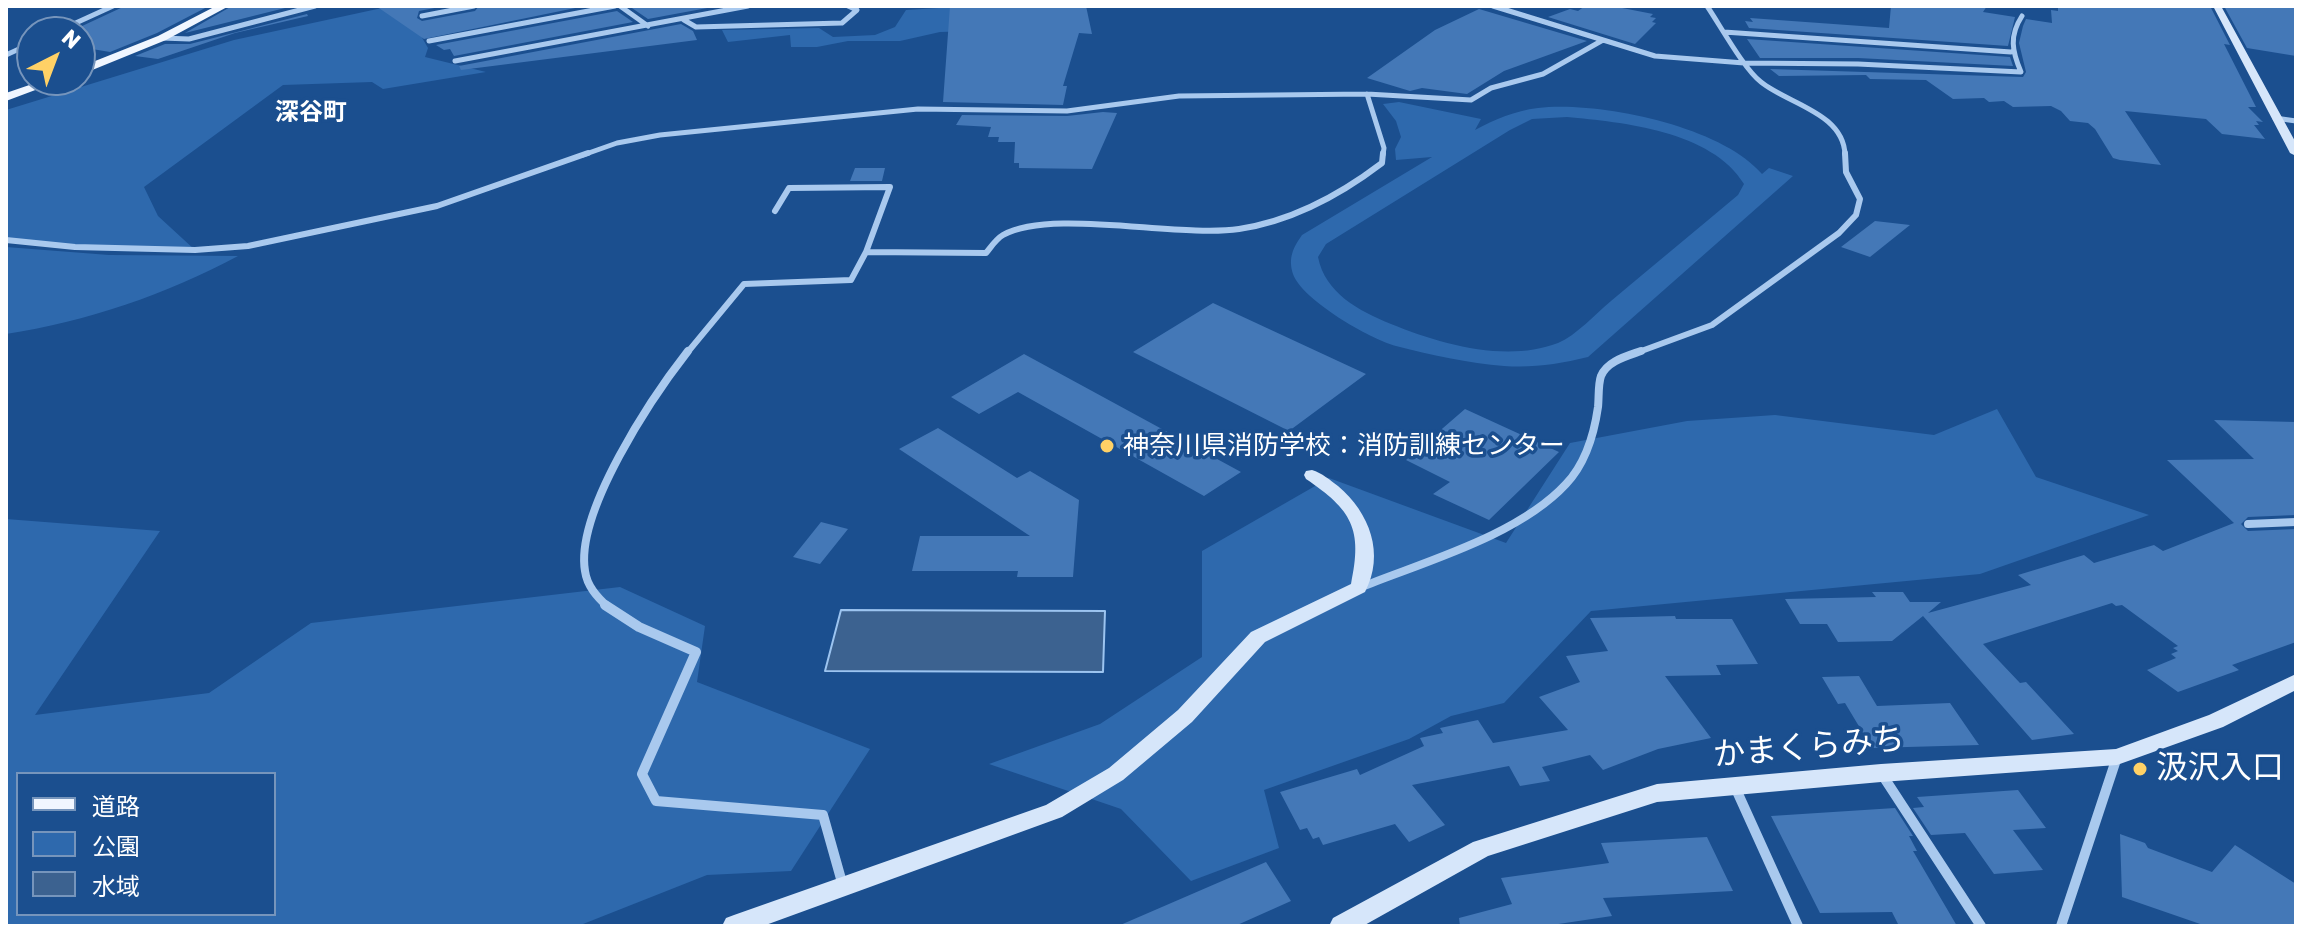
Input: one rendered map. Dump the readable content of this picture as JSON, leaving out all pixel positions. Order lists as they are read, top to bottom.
{
  "streets": {
    "main road": ["かまくらみち"]
  },
  "districts": ["深谷町"],
  "places": ["神奈川県消防学校：消防訓練センター", "汲沢入口"],
  "legend": ["道路", "公園", "水域"],
  "north": "top right"
}
